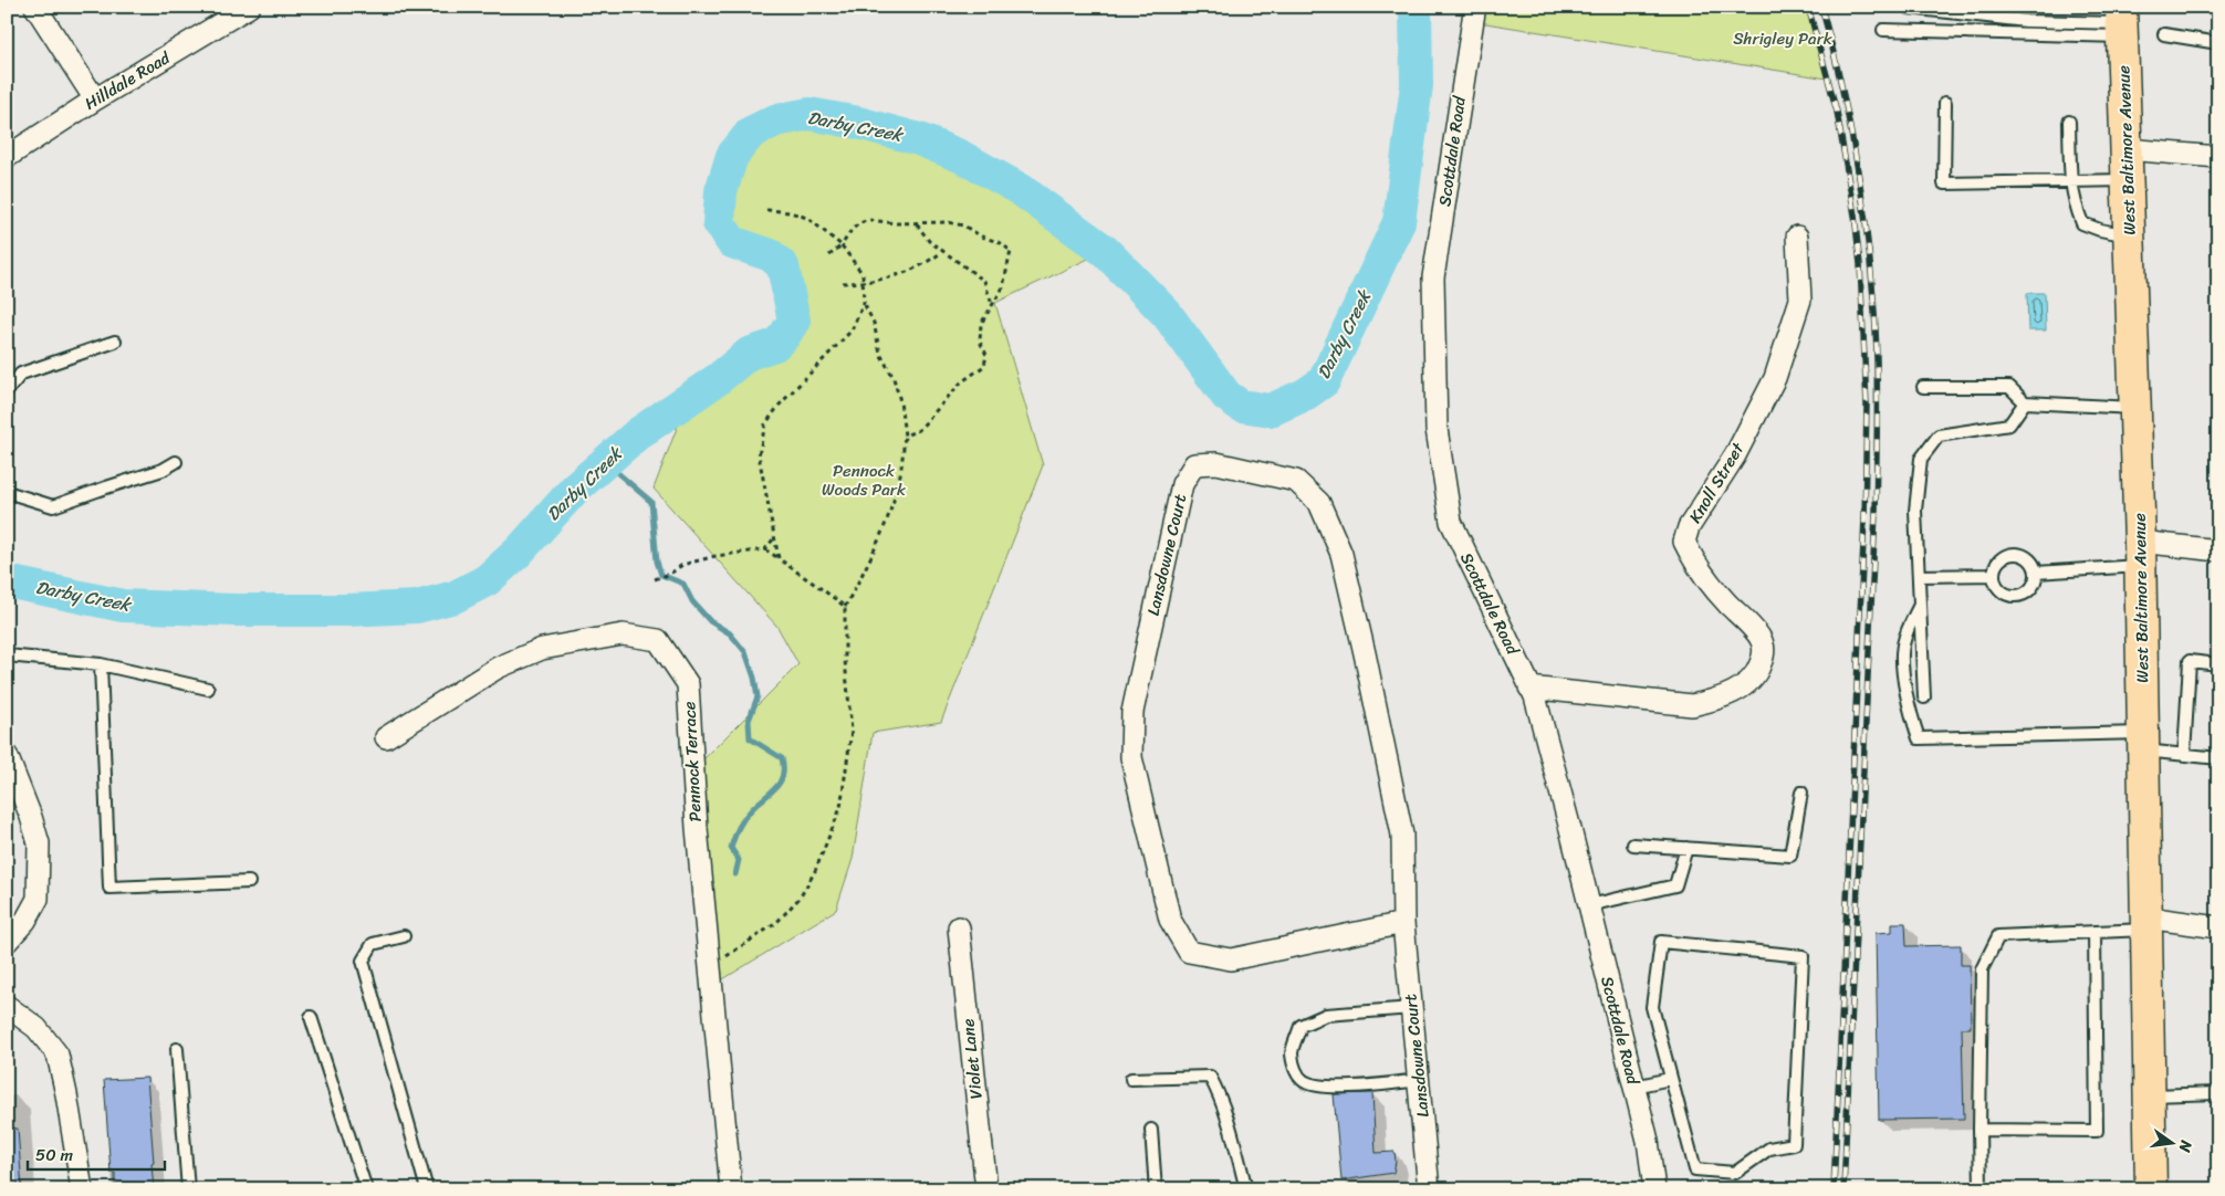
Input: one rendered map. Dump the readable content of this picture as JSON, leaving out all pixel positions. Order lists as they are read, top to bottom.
{
  "streets": {
    "main road": ["West Baltimore Avenue"],
    "street": [
      "Hilldale Road",
      "Scottdale Road",
      "Knoll Street",
      "Lansdowne Court",
      "Pennock Terrace",
      "Violet Lane"
    ]
  },
  "crossings": [
    ["Scottdale Road", "Knoll Street"]
  ],
  "water": ["Darby Creek"],
  "parks": ["Shrigley Park", "Pennock Woods Park"],
  "scale_bar": "50 m",
  "north": "right"
}
